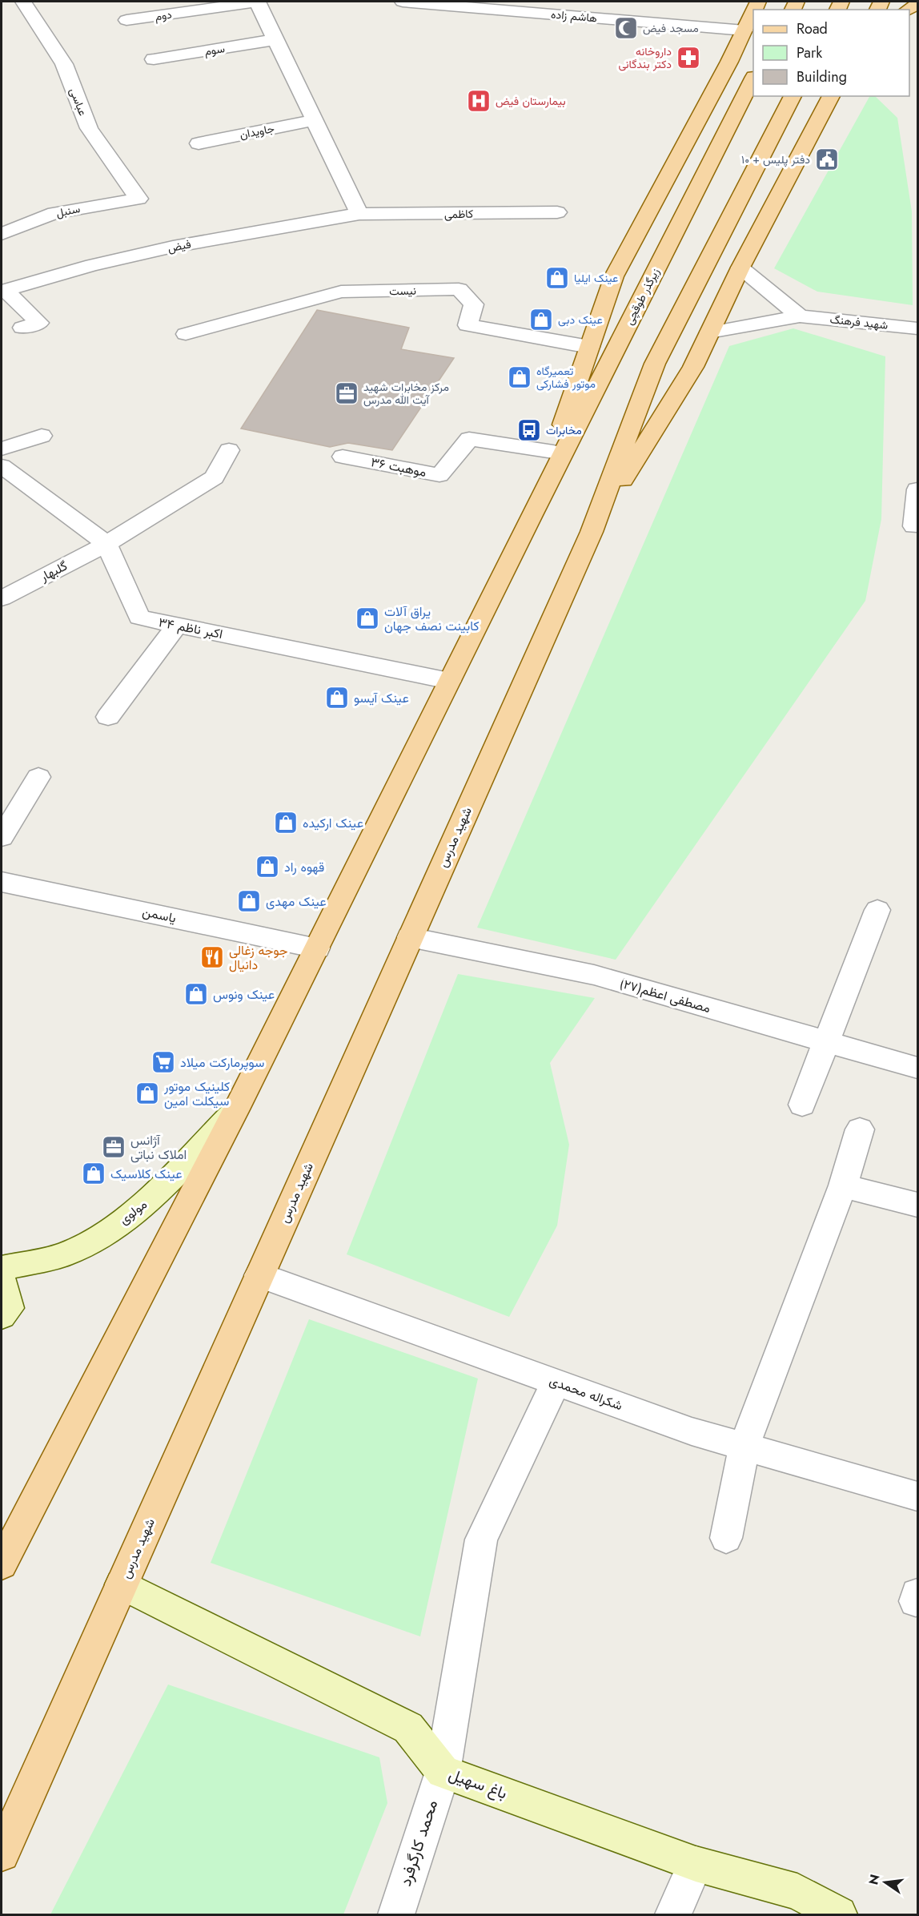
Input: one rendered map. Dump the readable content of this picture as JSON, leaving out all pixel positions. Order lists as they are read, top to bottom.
{
  "streets": {
    "main road": ["زیرگذر طوقچی", "شهید مدرس"],
    "street": [
      "دوم",
      "هاشم زاده",
      "سوم",
      "عباسی",
      "جاویدان",
      "سنبل",
      "کاظمی",
      "فیض",
      "نیست",
      "شهید فرهنگ",
      "۳۶ موهبت",
      "گلبهار",
      "۳۴ اکبر ناظم",
      "یاسمن",
      "مصطفی اعظم(۲۷)",
      "مولوی",
      "شکراله محمدی",
      "باغ سهیل",
      "محمد کارگرفرد"
    ]
  },
  "crossings": [
    ["عباسی", "سنبل"],
    ["کاظمی", "فیض"],
    ["گلبهار", "۳۴ اکبر ناظم"],
    ["شهید مدرس", "مصطفی اعظم(۲۷)"],
    ["شهید مدرس", "شکراله محمدی"],
    ["شهید مدرس", "باغ سهیل"],
    ["شکراله محمدی", "محمد کارگرفرد"],
    ["باغ سهیل", "محمد کارگرفرد"]
  ],
  "places": {
    "mosque": ["مسجد فیض"],
    "pharmacy": ["داروخانه دکتر بندگانی"],
    "hospital": ["بیمارستان فیض"],
    "public building": ["دفتر پلیس + ۱۰"],
    "shop": [
      "عینک ایلیا",
      "عینک دبی",
      "تعمیرگاه موتور فشارکی",
      "یراق آلات کابینت نصف جهان",
      "عینک آیسو",
      "عینک ارکیده",
      "قهوه راد",
      "عینک مهدی",
      "عینک ونوس",
      "کلینیک موتور سیکلت امین",
      "عینک کلاسیک"
    ],
    "office": ["مرکز مخابرات شهید آیت الله مدرس", "آژانس املاک نباتی"],
    "bus stop": ["مخابرات"],
    "restaurant": ["جوجه زغالی دانیال"],
    "supermarket": ["سوپرمارکت میلاد"]
  },
  "legend": ["Road", "Park", "Building"],
  "north": "left"
}
